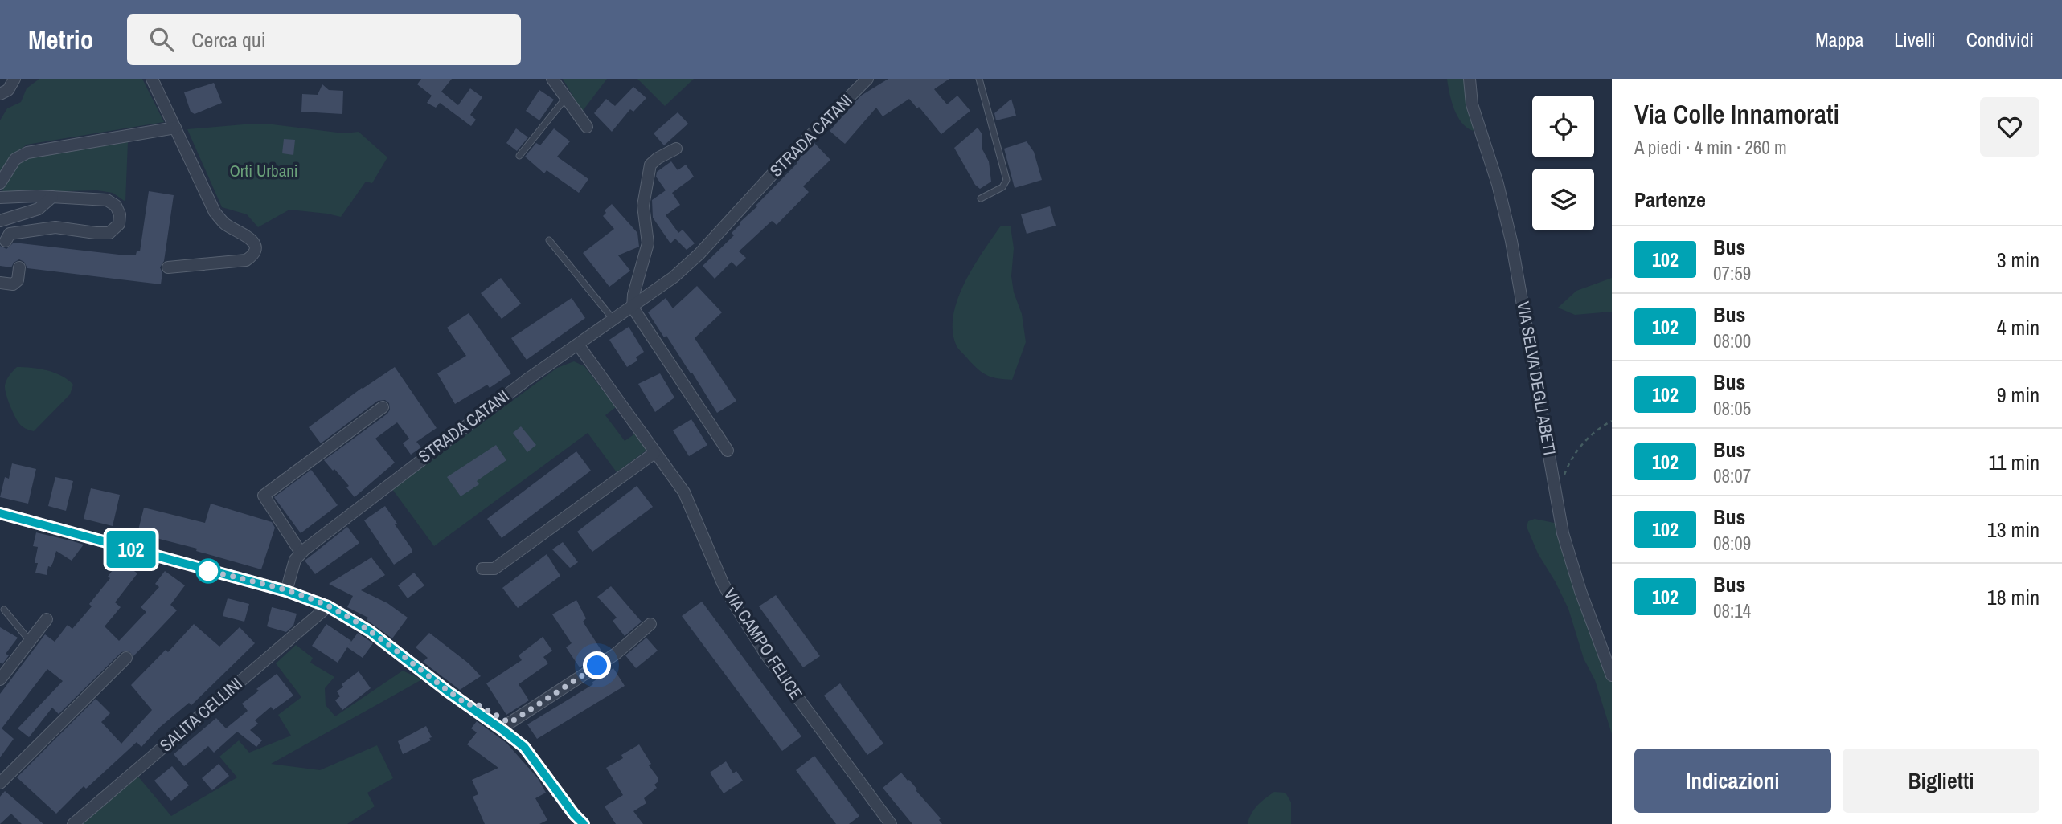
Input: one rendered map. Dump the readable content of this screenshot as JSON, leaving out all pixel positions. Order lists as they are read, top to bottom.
{
  "streets": {
    "street": [
      "STRADA CATANI",
      "VIA SELVA DEGLI ABETI",
      "VIA CAMPO FELICE",
      "SALITA CELLINI"
    ]
  },
  "crossings": [
    ["STRADA CATANI", "VIA CAMPO FELICE"]
  ],
  "parks": ["Orti Urbani"],
  "lines": ["bus line 102"],
  "page": {
    "header": "Metrio",
    "search": "Cerca qui",
    "nav": ["Mappa", "Livelli", "Condividi"],
    "on_map": "102",
    "heading": [
      ["Via Colle Innamorati", "A piedi · 4 min · 260 m"],
      "Partenze"
    ],
    "list": [
      {
        "mark": "102",
        "name": "Bus",
        "note": "07:59",
        "value": "3 min"
      },
      {
        "mark": "102",
        "name": "Bus",
        "note": "08:00",
        "value": "4 min"
      },
      {
        "mark": "102",
        "name": "Bus",
        "note": "08:05",
        "value": "9 min"
      },
      {
        "mark": "102",
        "name": "Bus",
        "note": "08:07",
        "value": "11 min"
      },
      {
        "mark": "102",
        "name": "Bus",
        "note": "08:09",
        "value": "13 min"
      },
      {
        "mark": "102",
        "name": "Bus",
        "note": "08:14",
        "value": "18 min"
      }
    ],
    "buttons": ["Indicazioni", "Biglietti"]
  }
}
